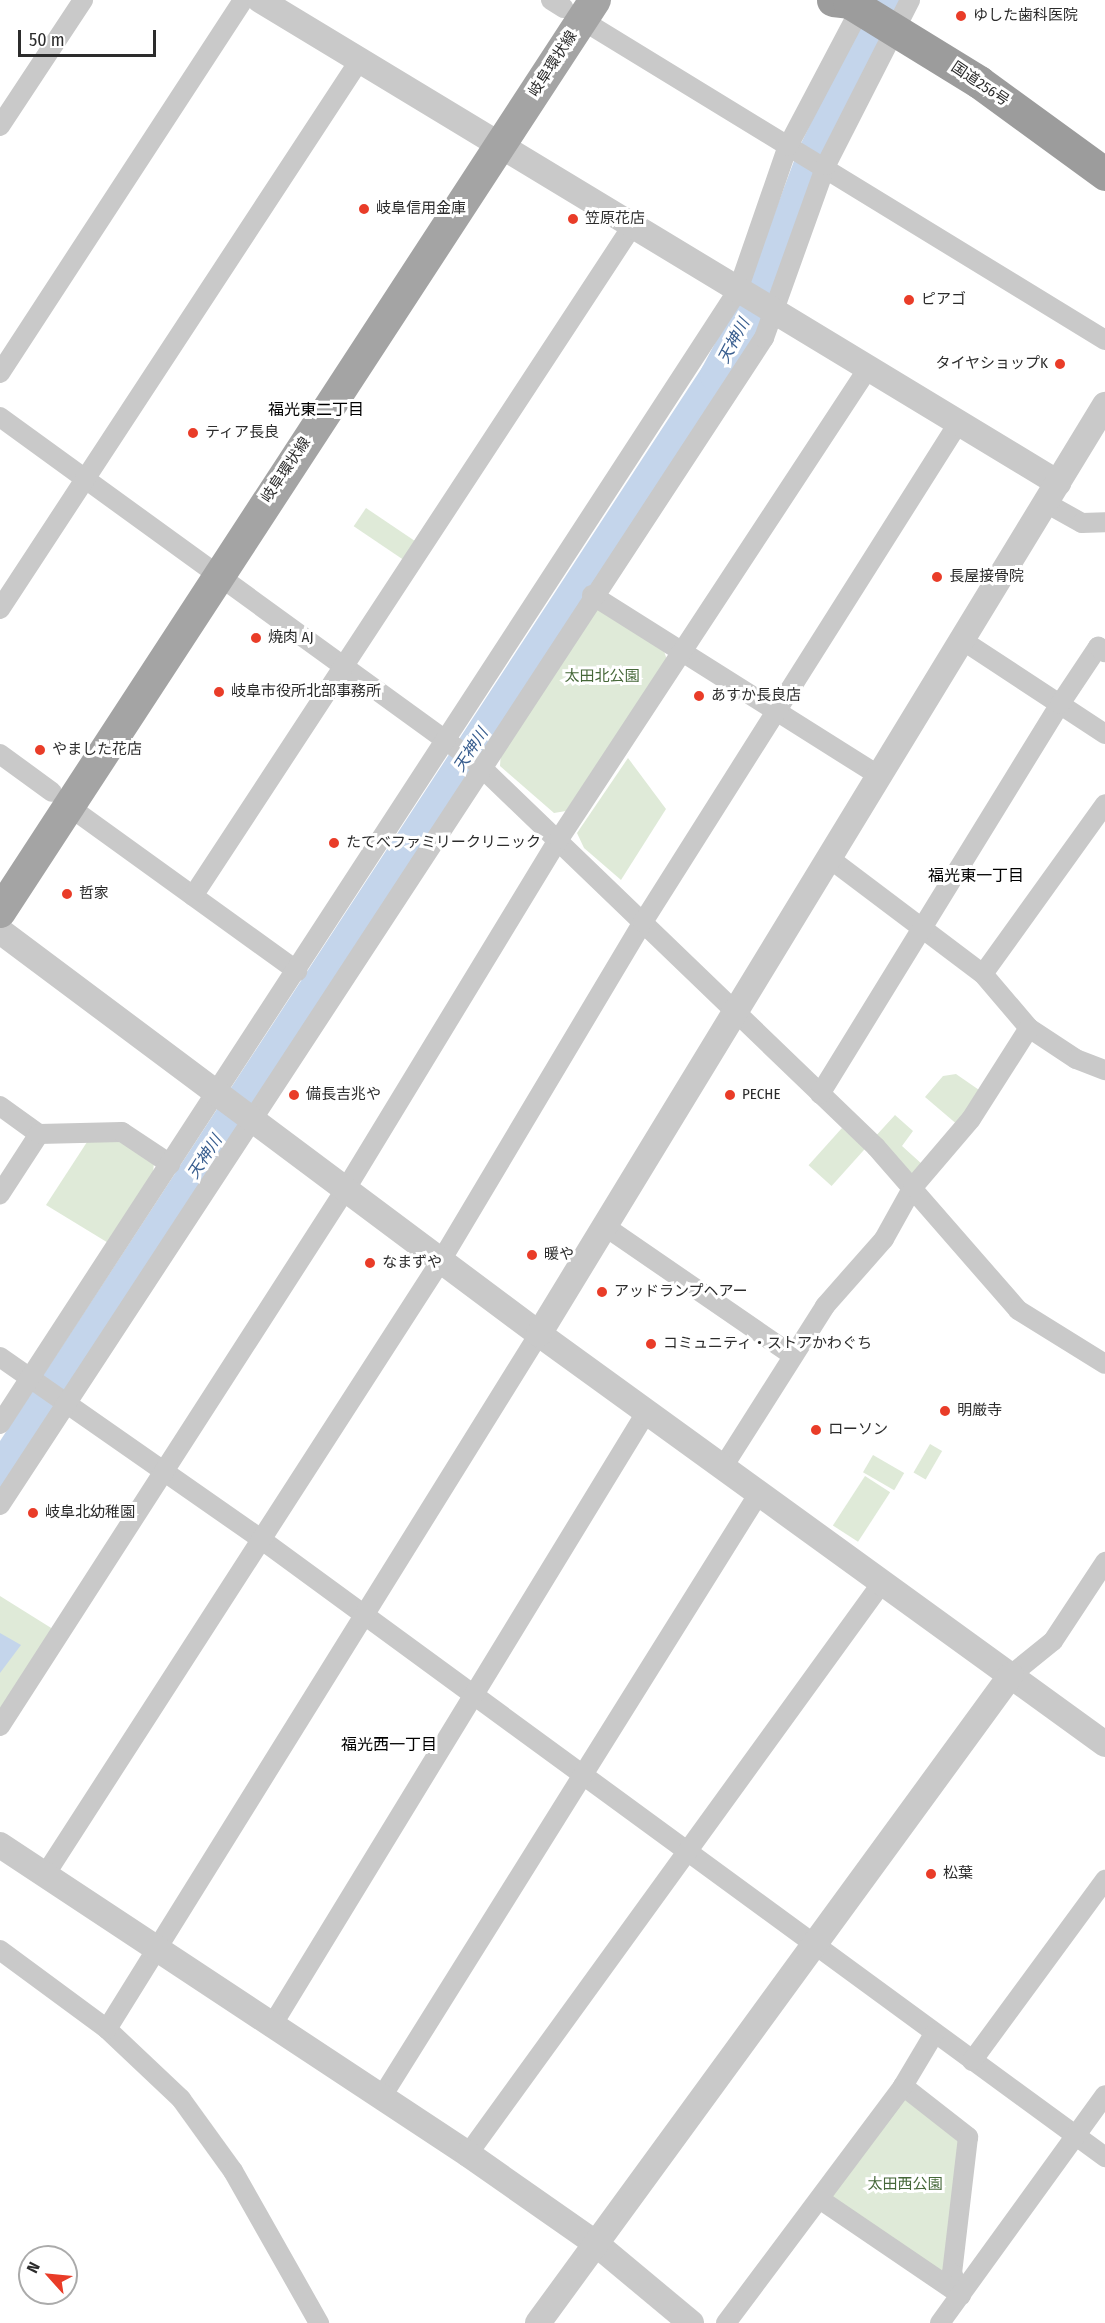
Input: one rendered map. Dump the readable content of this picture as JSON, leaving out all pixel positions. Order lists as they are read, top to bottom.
{
  "streets": {
    "highway": ["国道256号"],
    "main road": ["岐阜環状線"]
  },
  "districts": ["福光東二丁目", "福光東一丁目", "福光西一丁目"],
  "water": ["天神川"],
  "parks": ["太田北公園", "太田西公園"],
  "places": [
    "ゆした歯科医院",
    "岐阜信用金庫",
    "笠原花店",
    "ピアゴ",
    "タイヤショップK",
    "ティア長良",
    "長屋接骨院",
    "焼肉 AJ",
    "岐阜市役所北部事務所",
    "あすか長良店",
    "やました花店",
    "たてべファミリークリニック",
    "哲家",
    "備長吉兆や",
    "PECHE",
    "暖や",
    "なまずや",
    "アッドランプヘアー",
    "コミュニティ・ストアかわぐち",
    "明厳寺",
    "ローソン",
    "岐阜北幼稚園",
    "松葉"
  ],
  "scale_bar": "50 m",
  "north": "top left"
}
